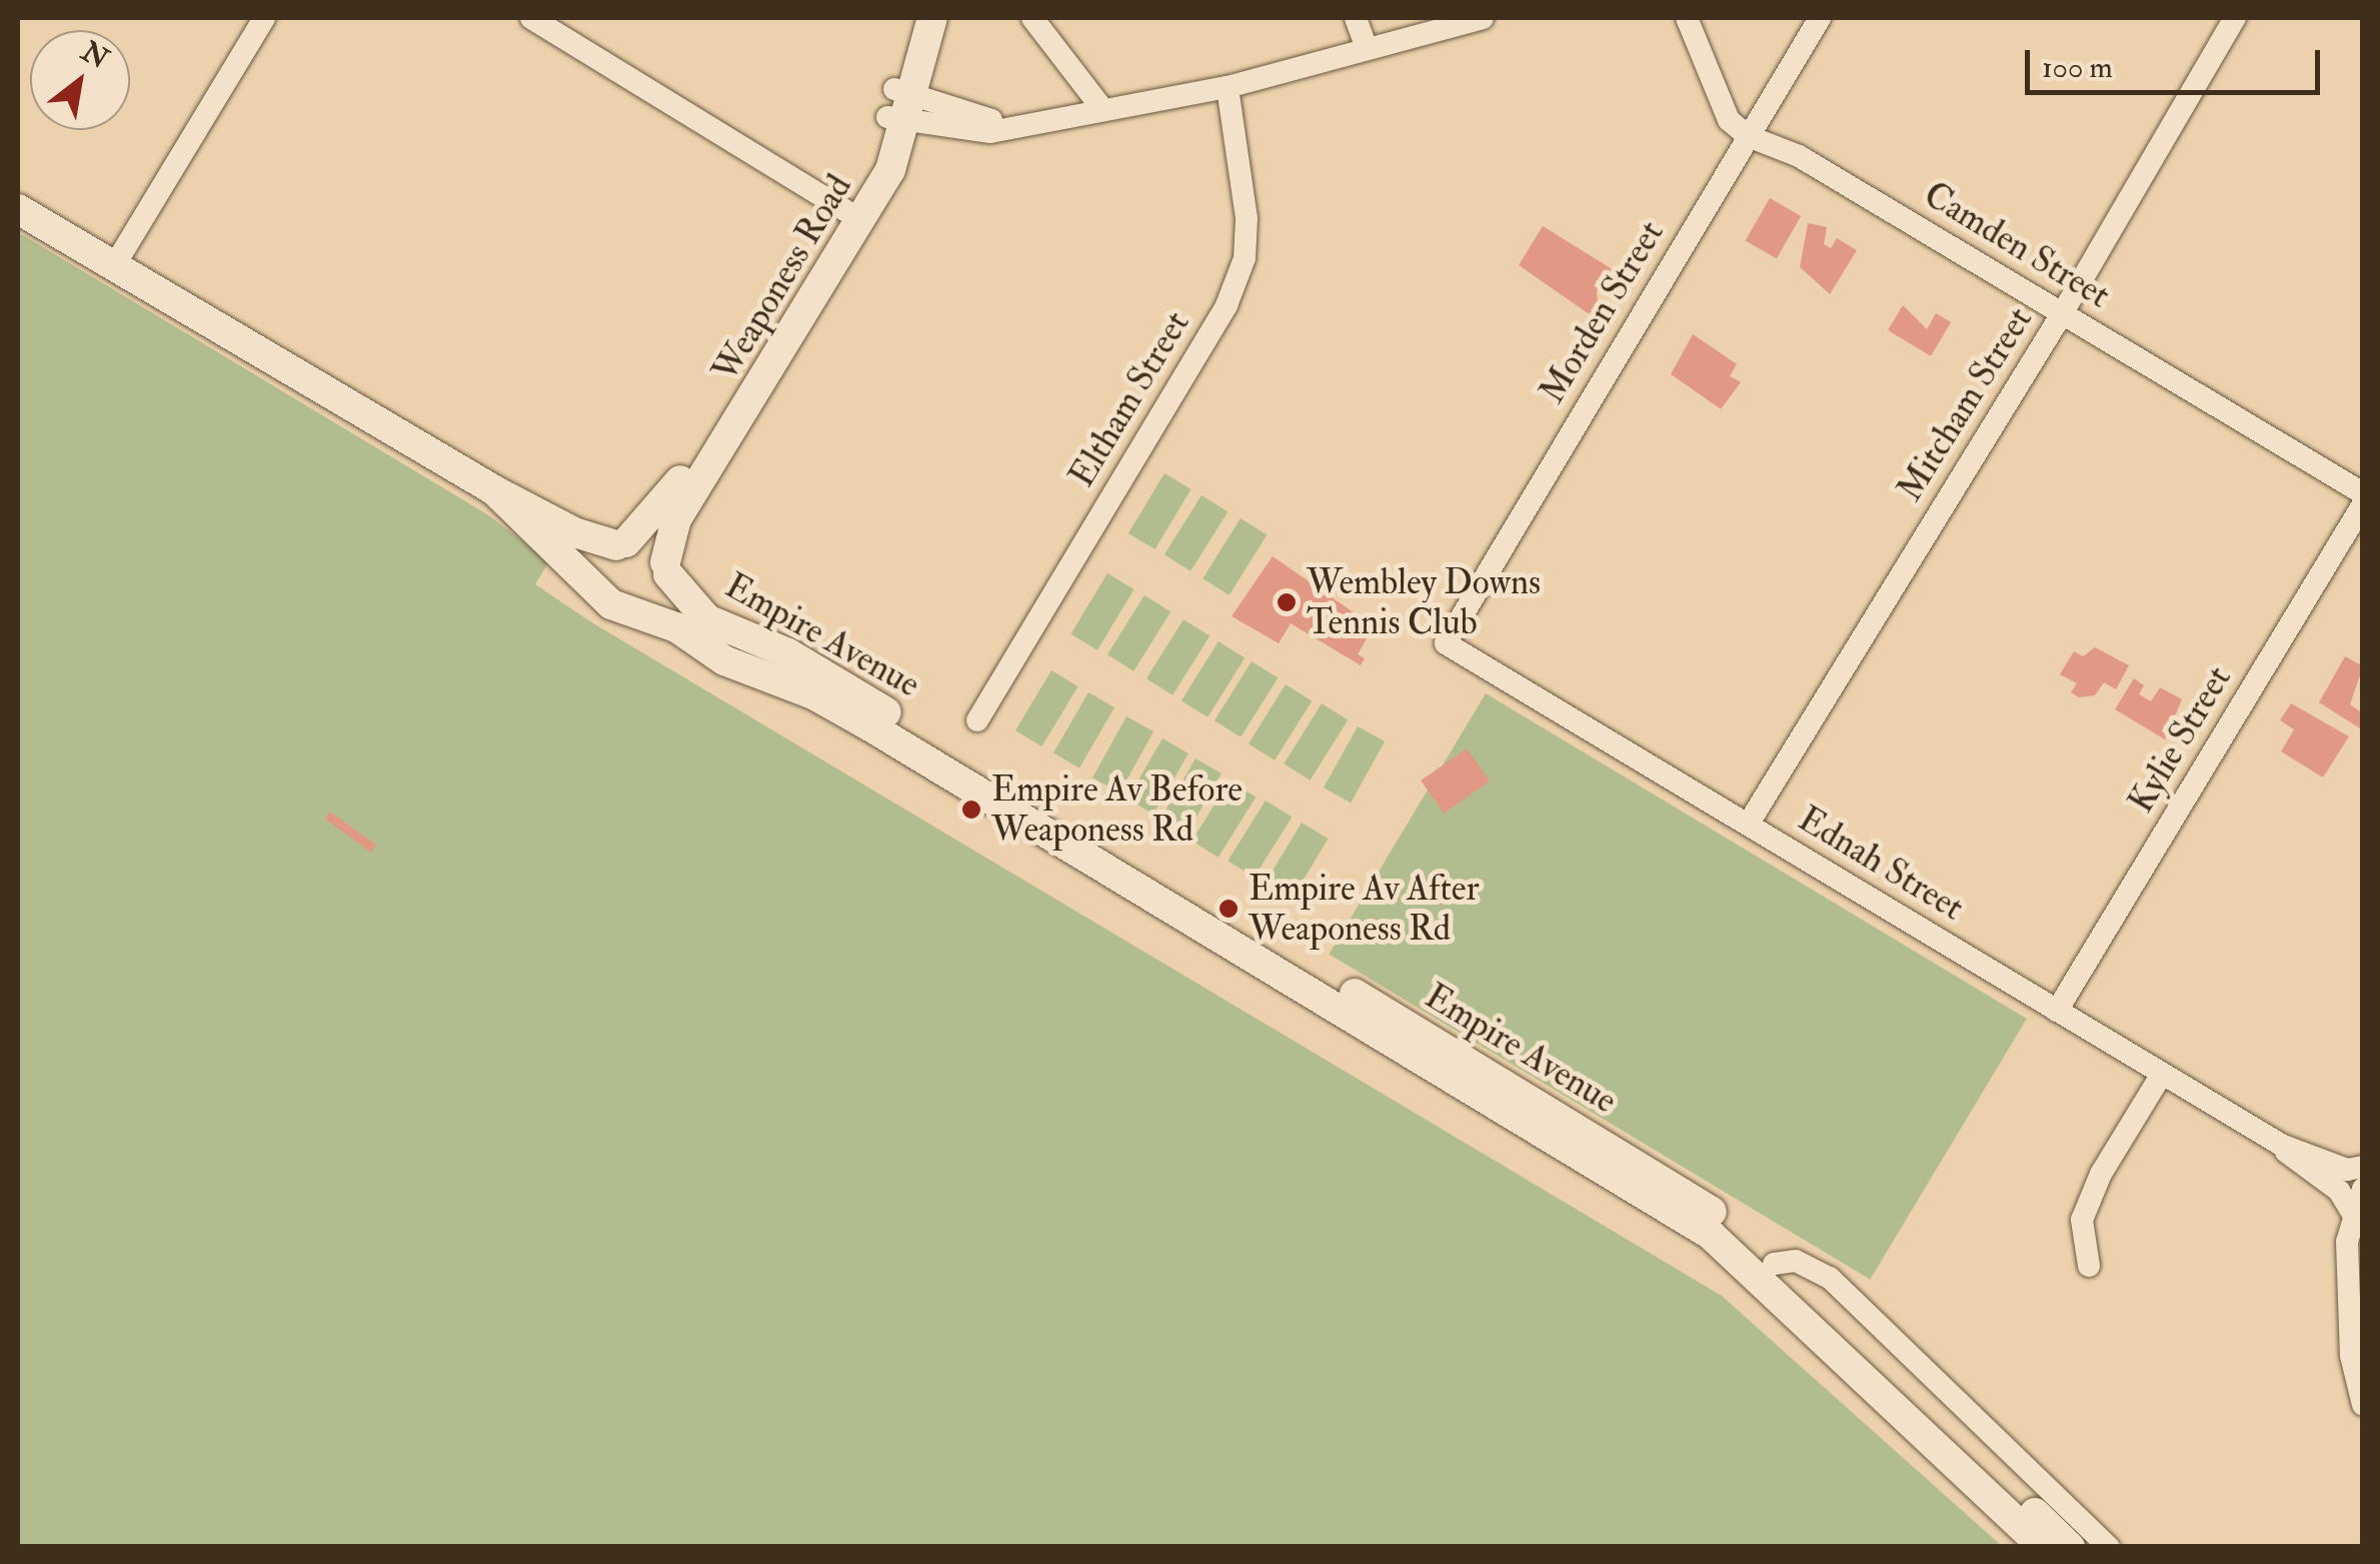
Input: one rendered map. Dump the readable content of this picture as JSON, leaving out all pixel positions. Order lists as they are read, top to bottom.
{
  "streets": {
    "main road": ["Weaponess Road", "Empire Avenue"],
    "street": [
      "Camden Street",
      "Morden Street",
      "Eltham Street",
      "Mitcham Street",
      "Kylie Street",
      "Ednah Street"
    ]
  },
  "crossings": [
    ["Camden Street", "Morden Street"],
    ["Camden Street", "Mitcham Street"],
    ["Weaponess Road", "Empire Avenue"],
    ["Morden Street", "Ednah Street"],
    ["Mitcham Street", "Ednah Street"],
    ["Kylie Street", "Ednah Street"]
  ],
  "places": ["Wembley Downs Tennis Club", "Empire Av Before Weaponess Rd", "Empire Av After Weaponess Rd"],
  "scale_bar": "100 m",
  "north": "top right"
}
